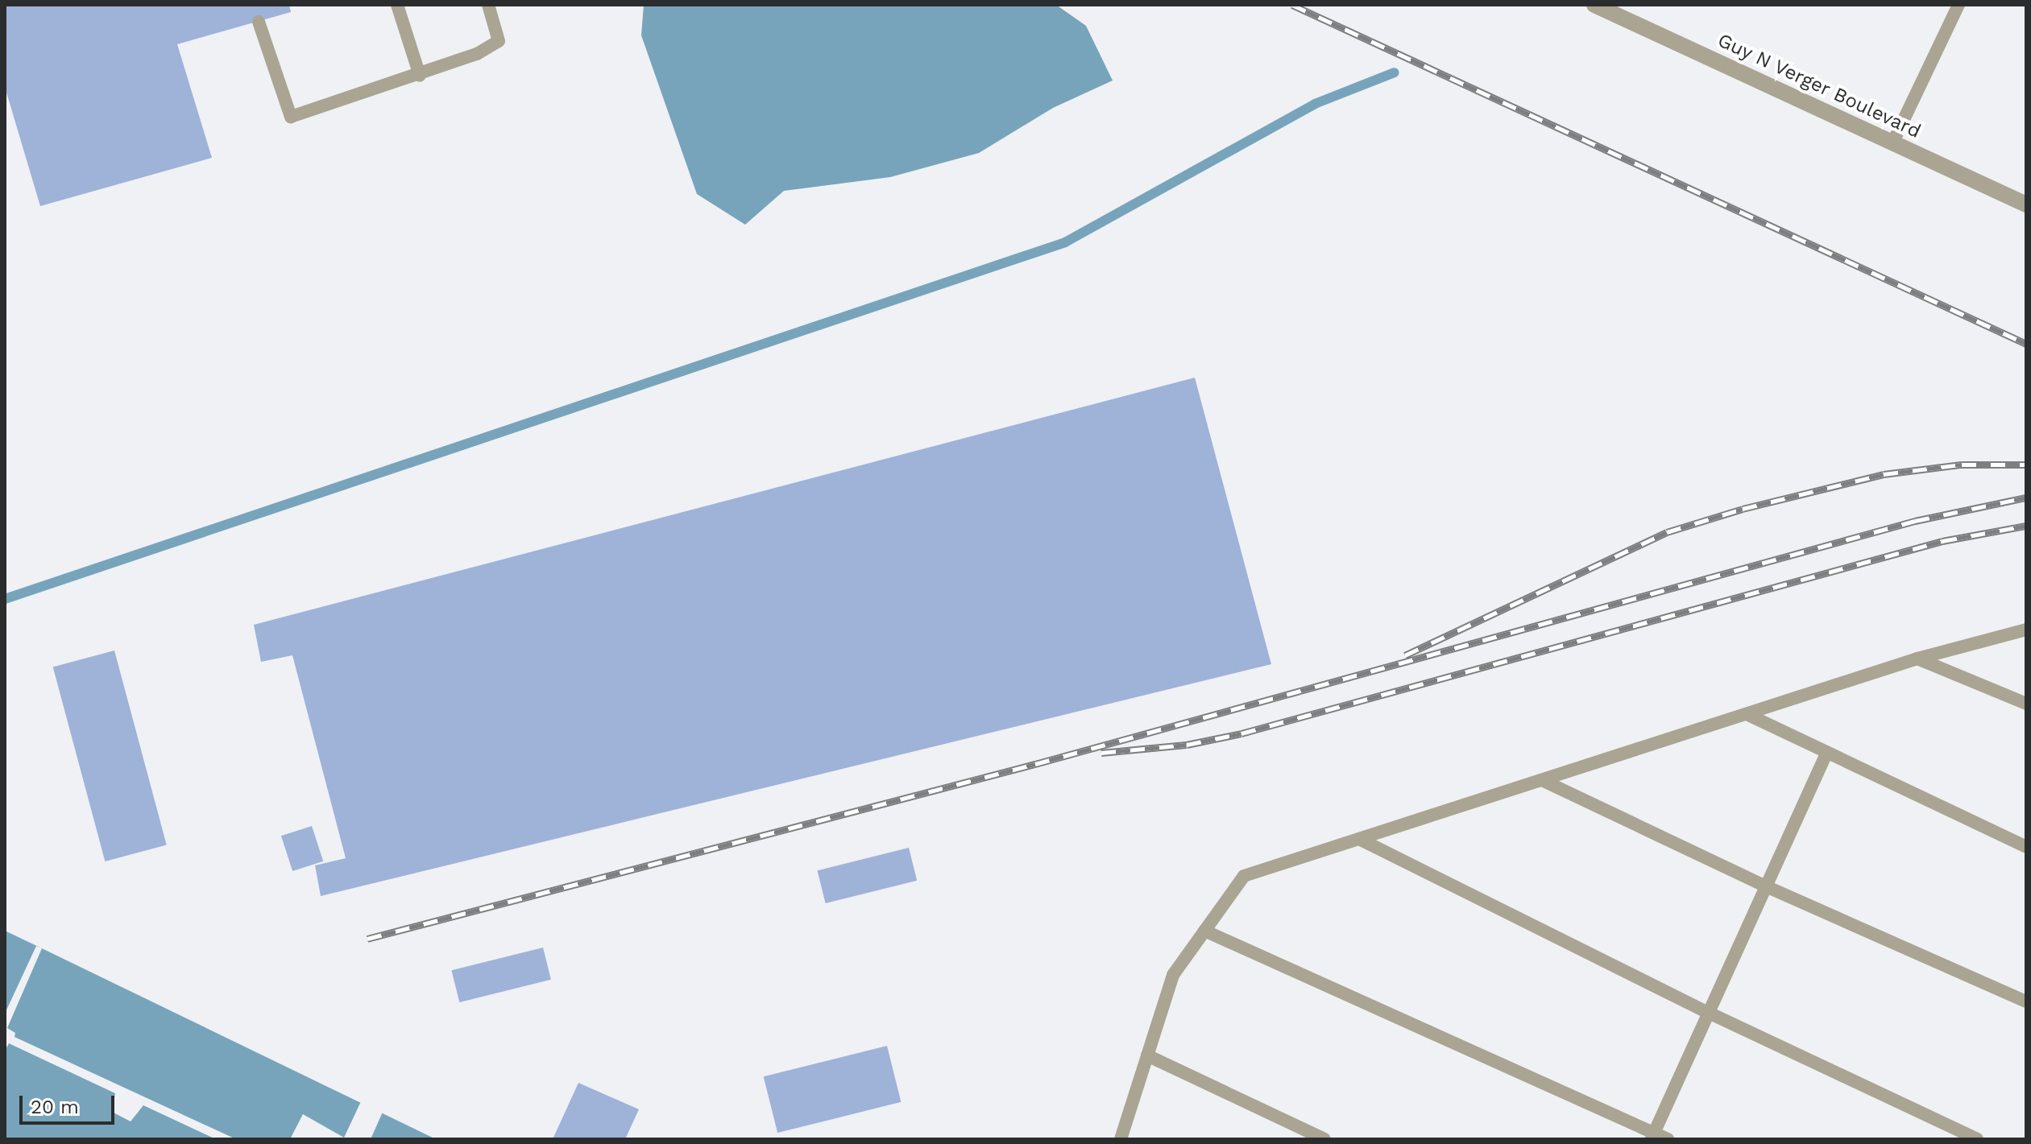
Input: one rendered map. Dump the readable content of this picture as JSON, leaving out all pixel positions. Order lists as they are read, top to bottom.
{
  "streets": {
    "street": ["Guy N Verger Boulevard"]
  },
  "scale_bar": "20 m"
}
